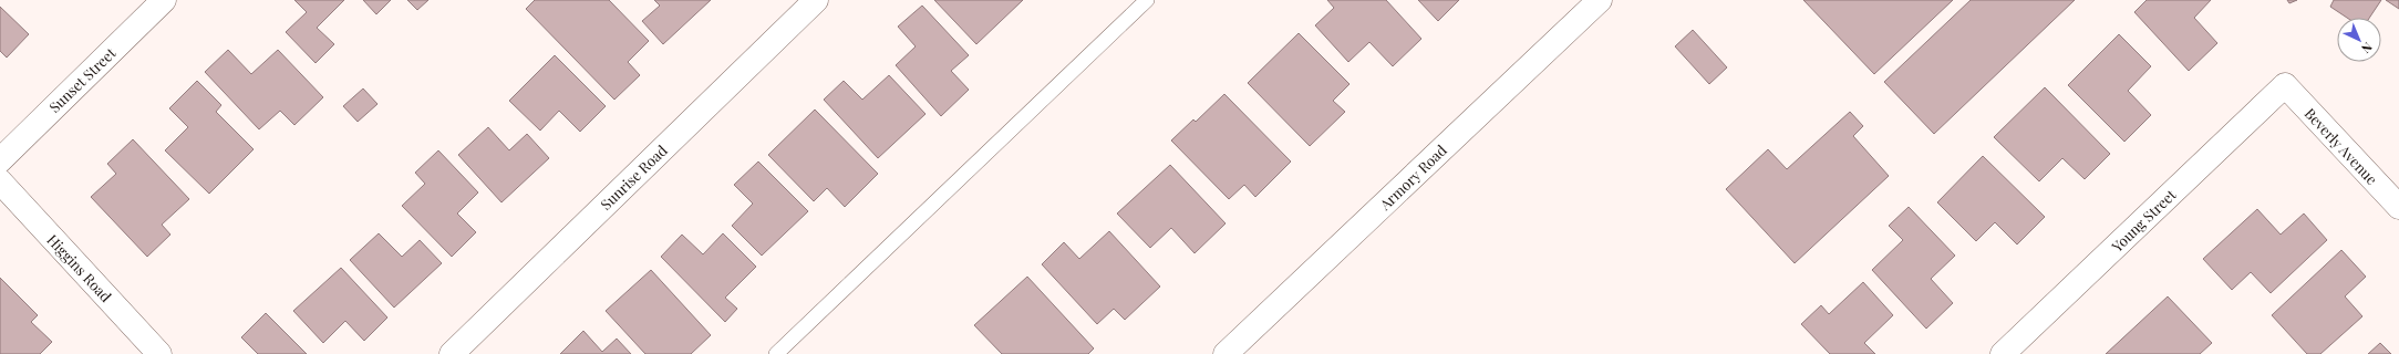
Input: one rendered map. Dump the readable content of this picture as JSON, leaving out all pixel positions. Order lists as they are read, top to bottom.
{
  "streets": {
    "street": [
      "Sunset Street",
      "Beverly Avenue",
      "Sunrise Road",
      "Armory Road",
      "Young Street",
      "Higgins Road"
    ]
  },
  "crossings": [
    ["Beverly Avenue", "Young Street"]
  ],
  "north": "bottom right"
}
